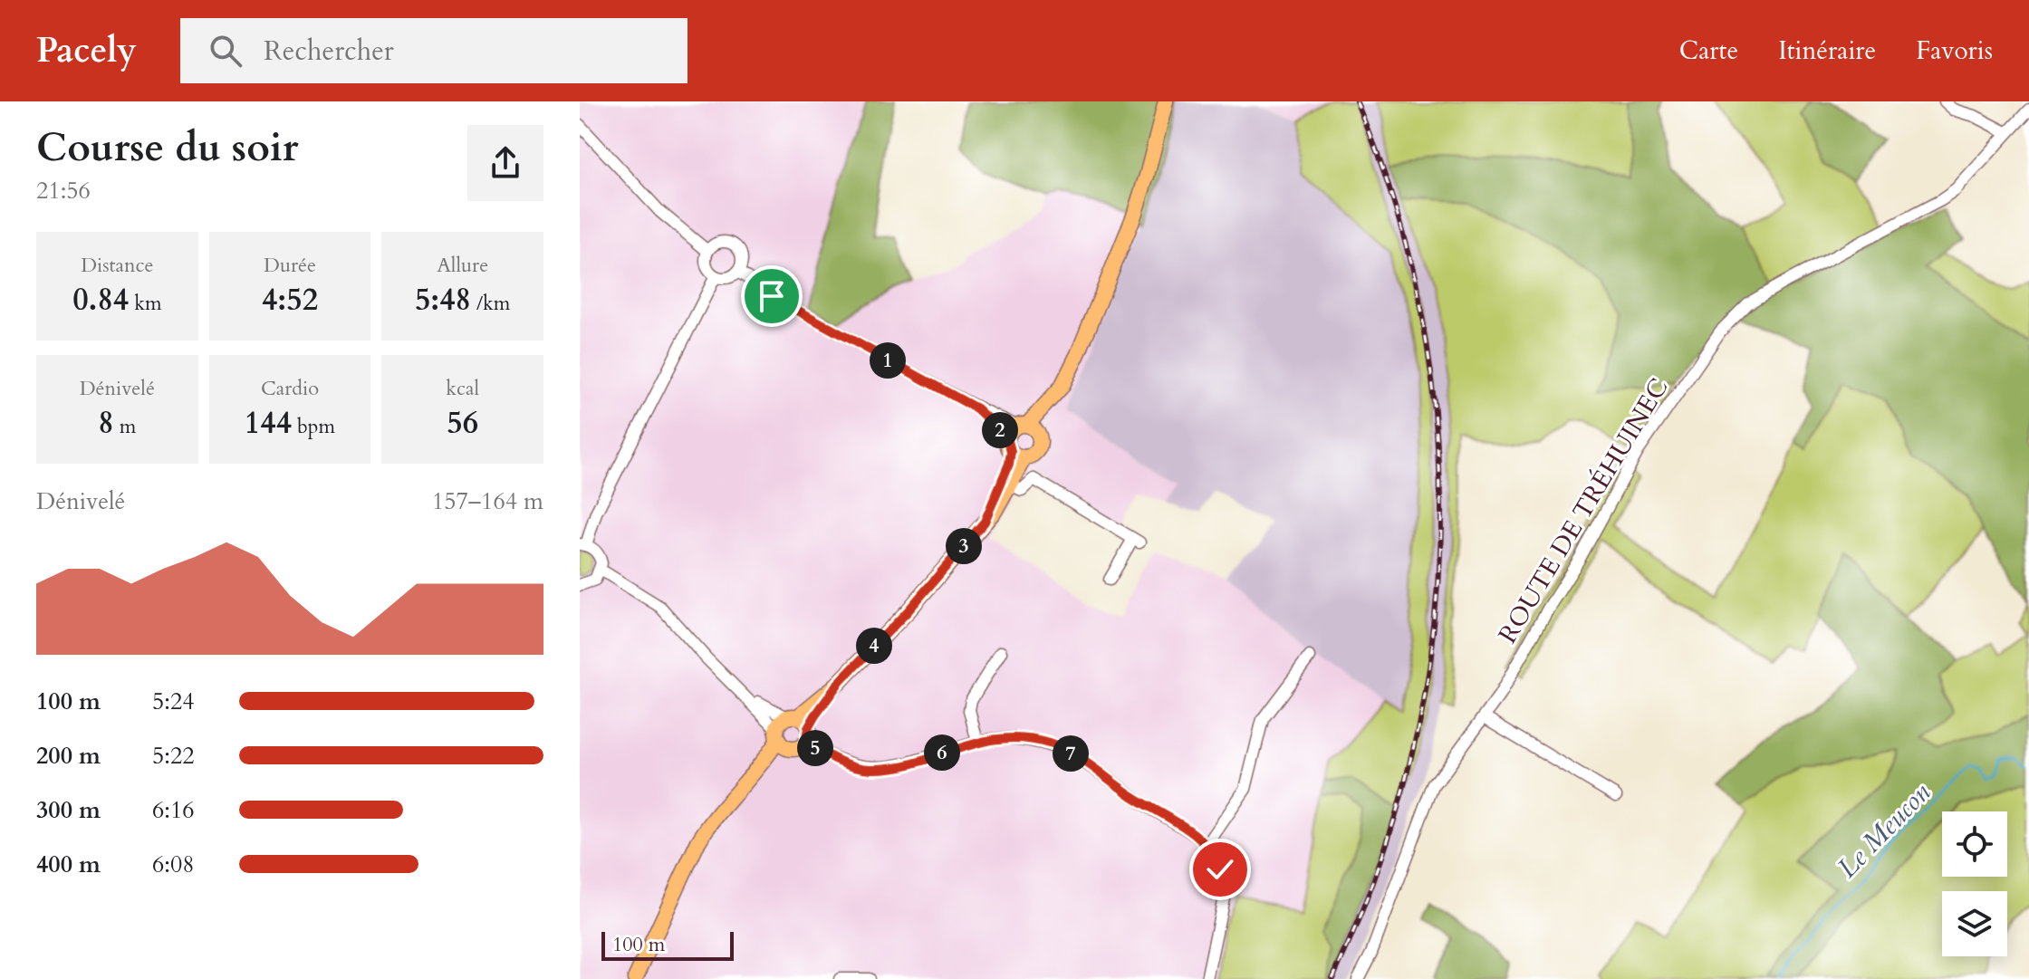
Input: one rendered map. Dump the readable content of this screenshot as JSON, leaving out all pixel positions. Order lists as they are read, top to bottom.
{
  "streets": {
    "street": ["ROUTE DE TRÉHUINEC"]
  },
  "water": ["Le Meucon"],
  "scale_bar": "100 m",
  "page": {
    "header": "Pacely",
    "search": "Rechercher",
    "nav": ["Carte", "Itinéraire", "Favoris"],
    "heading": ["Course du soir", "21:56"],
    "stats": [
      ["Distance", "0.84 km"],
      ["Durée", "4:52"],
      ["Allure", "5:48 /km"],
      ["Dénivelé", "8 m"],
      ["Cardio", "144 bpm"],
      ["kcal", "56"]
    ],
    "pins": [
      "1",
      "2",
      "3",
      "4",
      "5",
      "6",
      "7"
    ],
    "chart": ["Dénivelé", "157–164 m"],
    "list": [
      {
        "name": "100 m",
        "note": "5:24"
      },
      {
        "name": "200 m",
        "note": "5:22"
      },
      {
        "name": "300 m",
        "note": "6:16"
      },
      {
        "name": "400 m",
        "note": "6:08"
      }
    ],
    "scale": "100 m"
  }
}
